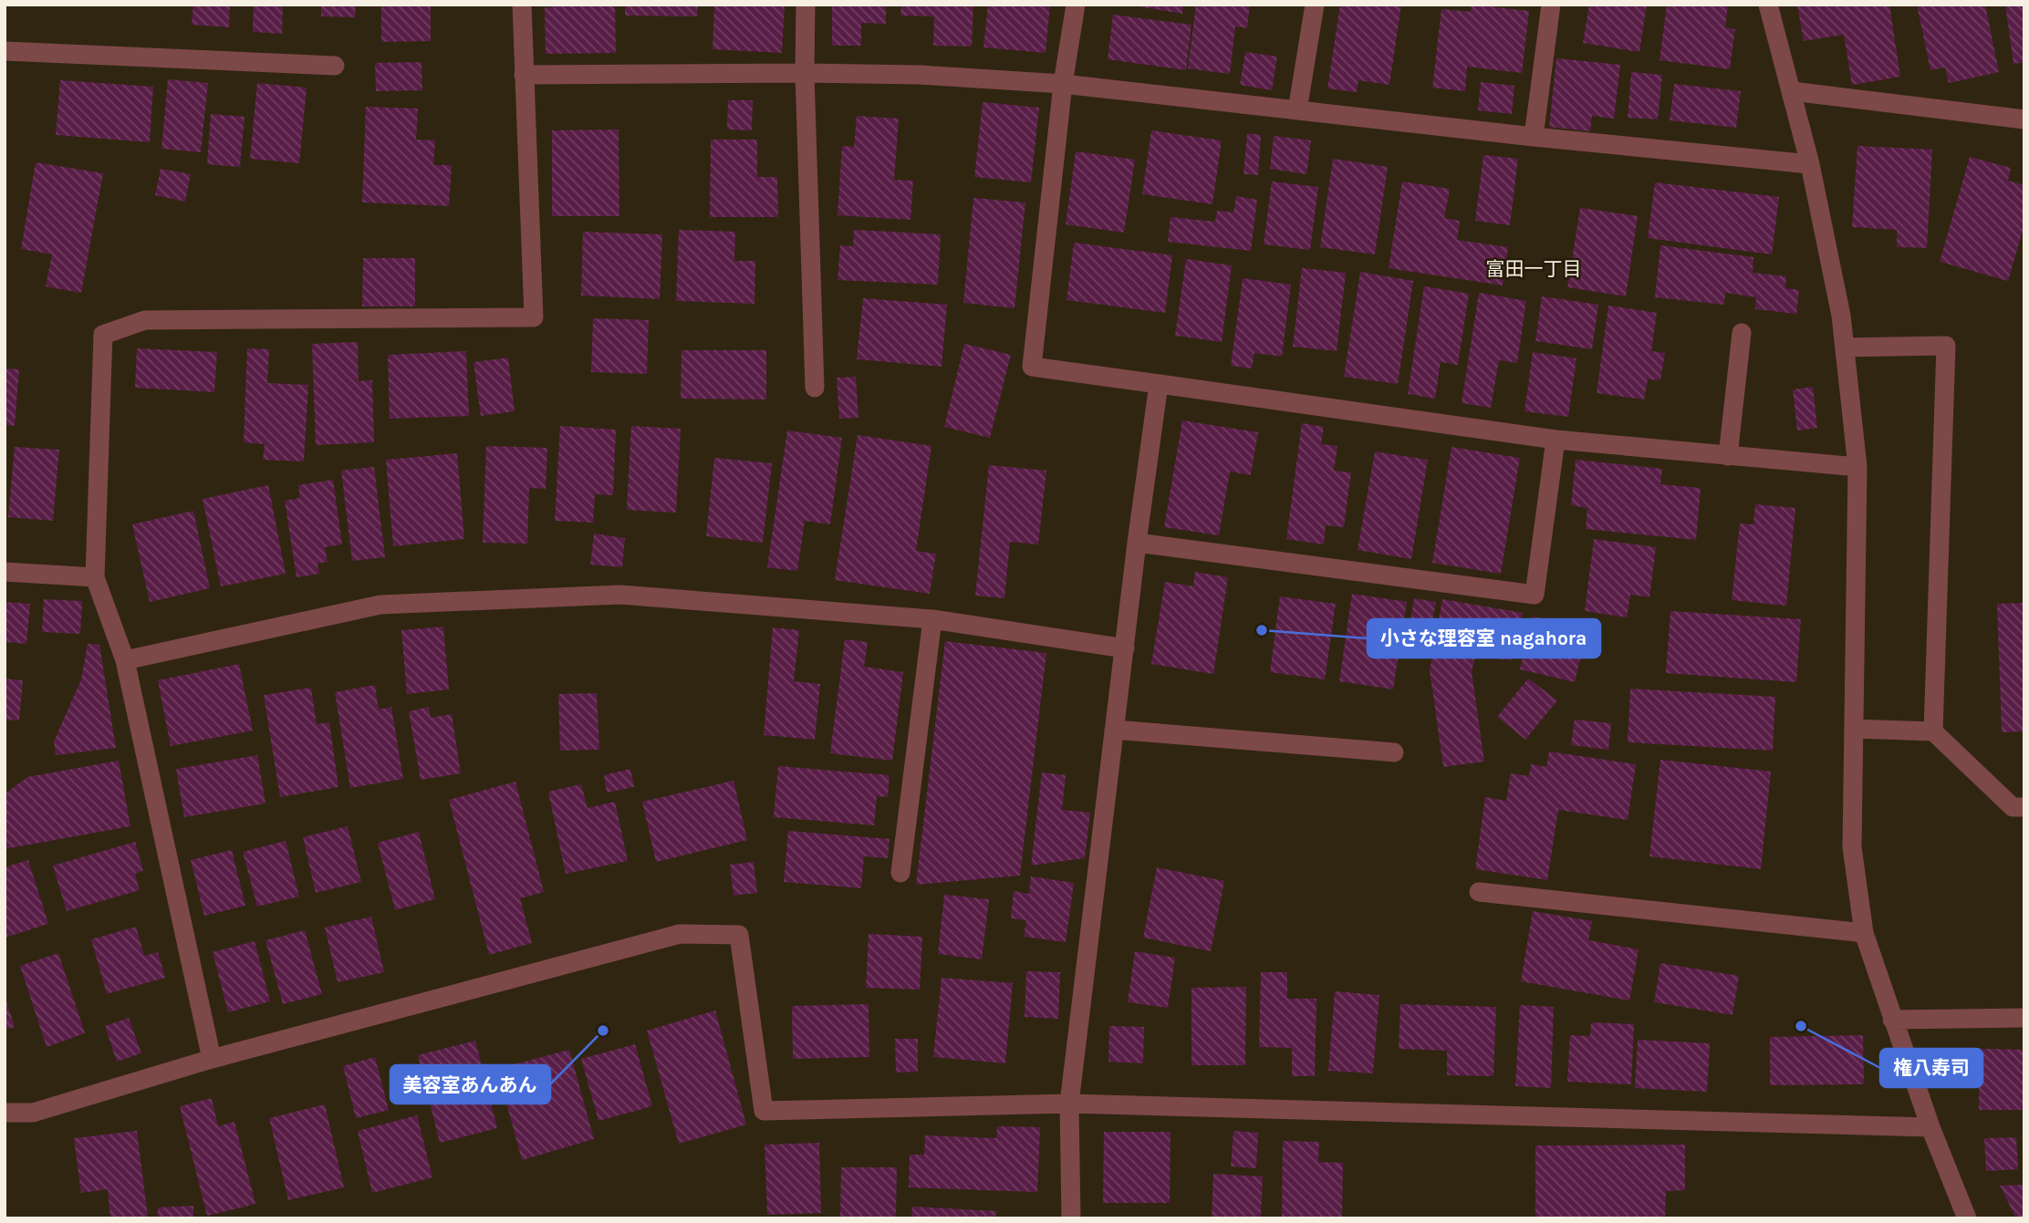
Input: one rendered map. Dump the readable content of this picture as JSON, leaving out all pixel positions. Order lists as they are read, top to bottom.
{
  "districts": ["富田一丁目"],
  "places": ["小さな理容室 nagahora", "権八寿司", "美容室あんあん"]
}
